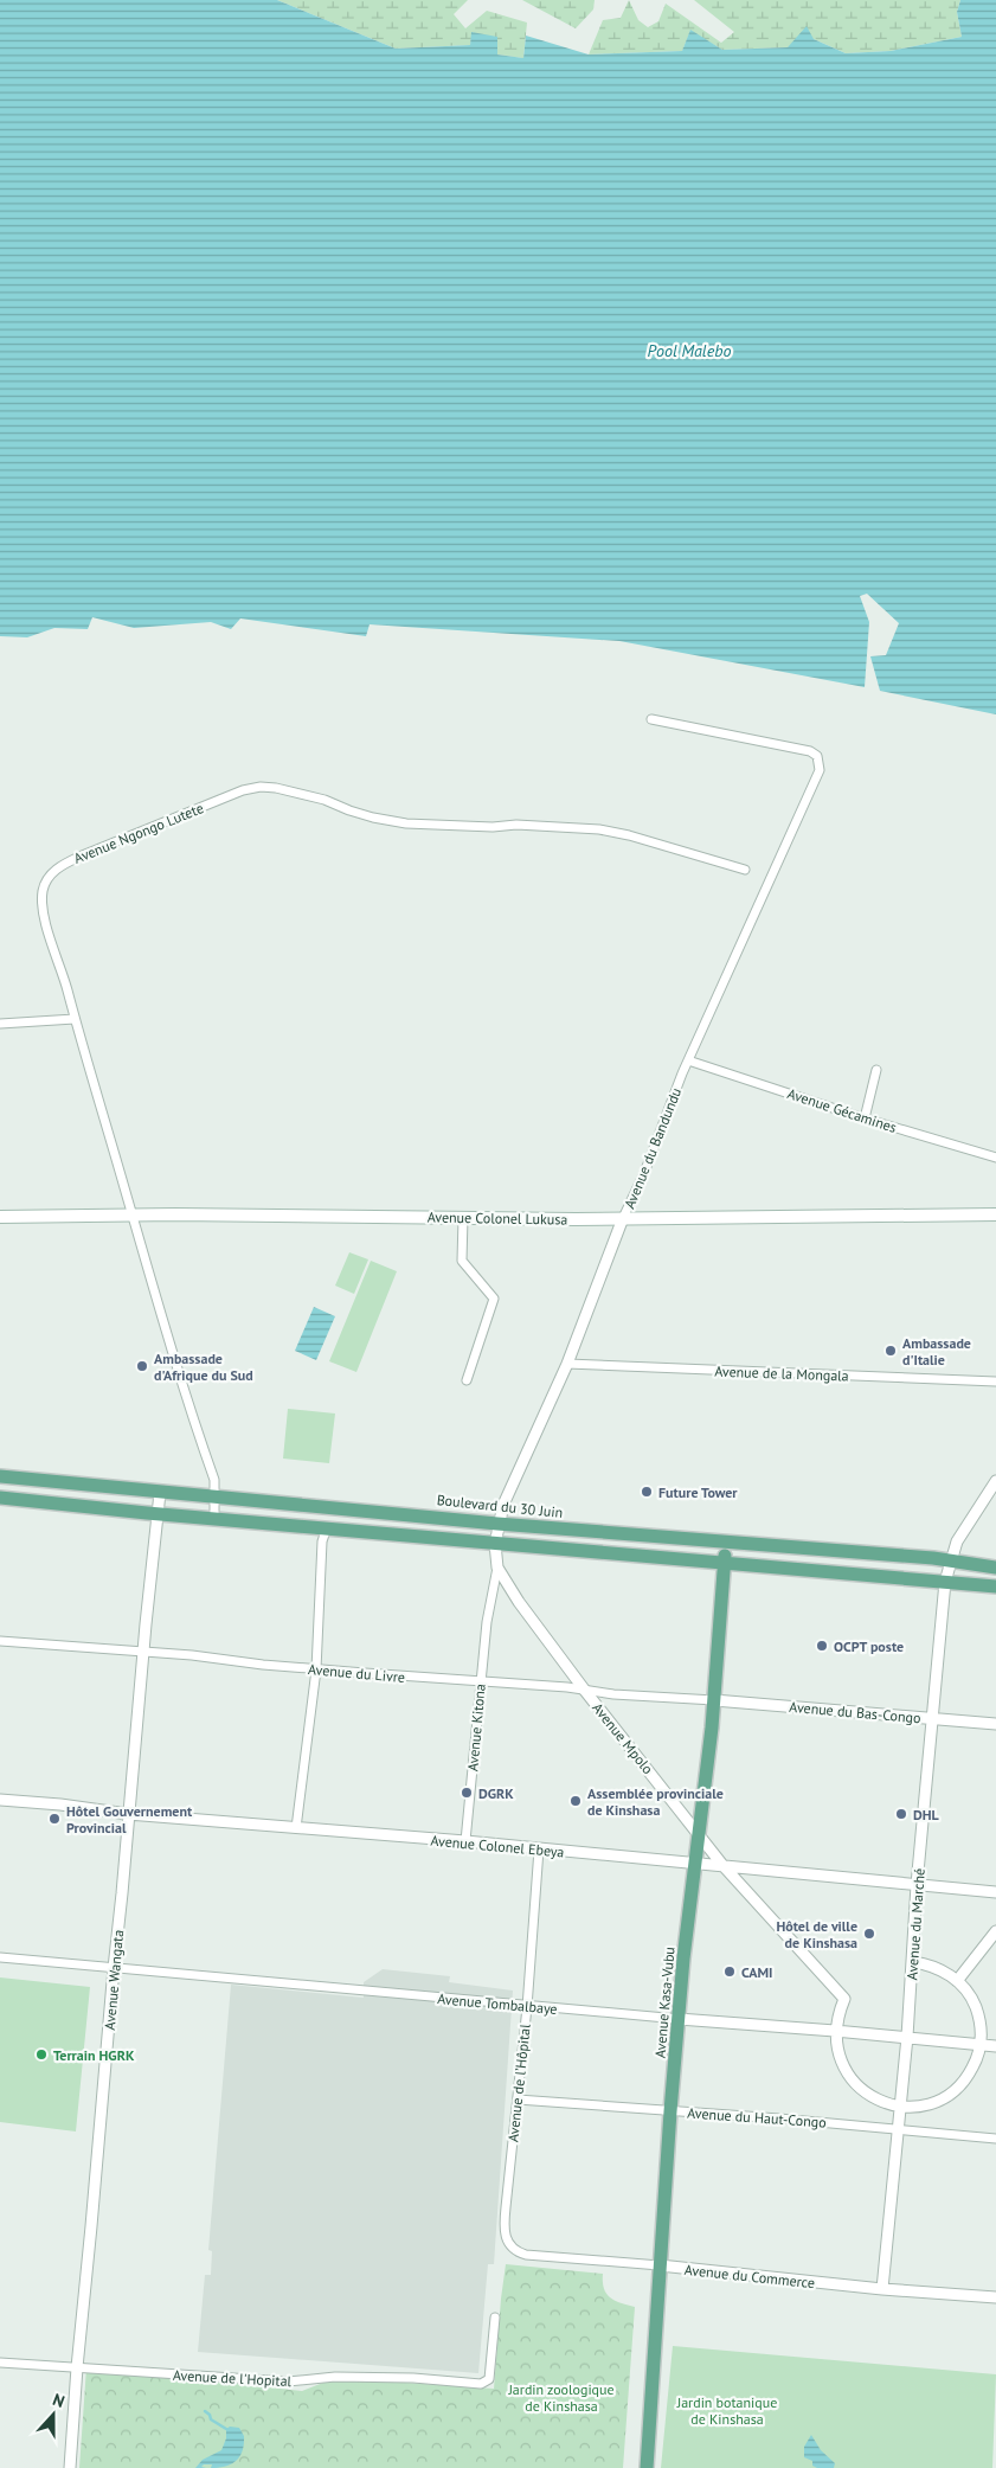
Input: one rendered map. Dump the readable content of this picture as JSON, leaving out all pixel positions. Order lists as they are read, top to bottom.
{
  "streets": {
    "main road": ["Avenue Colonel Lukusa", "Boulevard du 30 Juin", "Avenue Kasa-Vubu"],
    "street": [
      "Avenue Ngongo Lutete",
      "Avenue Gécamines",
      "Avenue du Bandundu",
      "Avenue de la Mongala",
      "Avenue du Livre",
      "Avenue du Bas-Congo",
      "Avenue Kitona",
      "Avenue Mpolo",
      "Avenue Colonel Ebeya",
      "Avenue du Marché",
      "Avenue Wangata",
      "Avenue Tombalbaye",
      "Avenue de l’Hôpital",
      "Avenue du Haut-Congo",
      "Avenue du Commerce",
      "Avenue de l'Hopital"
    ]
  },
  "crossings": [
    ["Avenue Ngongo Lutete", "Avenue Colonel Lukusa"],
    ["Avenue Ngongo Lutete", "Boulevard du 30 Juin"],
    ["Avenue Gécamines", "Avenue du Bandundu"],
    ["Avenue du Bandundu", "Avenue Colonel Lukusa"],
    ["Avenue du Bandundu", "Avenue de la Mongala"],
    ["Avenue du Bandundu", "Boulevard du 30 Juin"],
    ["Avenue du Bandundu", "Avenue Mpolo"],
    ["Boulevard du 30 Juin", "Avenue du Marché"],
    ["Boulevard du 30 Juin", "Avenue Wangata"],
    ["Boulevard du 30 Juin", "Avenue Kasa-Vubu"],
    ["Avenue du Livre", "Avenue du Bas-Congo"],
    ["Avenue du Livre", "Avenue Kitona"],
    ["Avenue du Livre", "Avenue Mpolo"],
    ["Avenue du Livre", "Avenue Wangata"],
    ["Avenue du Livre", "Avenue Kasa-Vubu"],
    ["Avenue du Bas-Congo", "Avenue du Marché"],
    ["Avenue du Bas-Congo", "Avenue Kasa-Vubu"],
    ["Avenue Kitona", "Avenue Mpolo"],
    ["Avenue Kitona", "Avenue Colonel Ebeya"],
    ["Avenue Mpolo", "Avenue Colonel Ebeya"],
    ["Avenue Mpolo", "Avenue Kasa-Vubu"],
    ["Avenue Mpolo", "Avenue Tombalbaye"],
    ["Avenue Colonel Ebeya", "Avenue du Marché"],
    ["Avenue Colonel Ebeya", "Avenue Wangata"],
    ["Avenue Colonel Ebeya", "Avenue Kasa-Vubu"],
    ["Avenue Colonel Ebeya", "Avenue de l’Hôpital"],
    ["Avenue du Marché", "Avenue Tombalbaye"],
    ["Avenue du Marché", "Avenue du Haut-Congo"],
    ["Avenue du Marché", "Avenue du Commerce"],
    ["Avenue Wangata", "Avenue Tombalbaye"],
    ["Avenue Wangata", "Avenue de l'Hopital"],
    ["Avenue Kasa-Vubu", "Avenue Tombalbaye"],
    ["Avenue Kasa-Vubu", "Avenue du Haut-Congo"],
    ["Avenue Kasa-Vubu", "Avenue du Commerce"],
    ["Avenue Tombalbaye", "Avenue de l’Hôpital"],
    ["Avenue de l’Hôpital", "Avenue du Haut-Congo"],
    ["Avenue de l’Hôpital", "Avenue du Commerce"]
  ],
  "water": ["Pool Malebo"],
  "parks": ["Jardin zoologique de Kinshasa", "Jardin botanique de Kinshasa"],
  "places": [
    "Ambassade d'Italie",
    "Ambassade d'Afrique du Sud",
    "Future Tower",
    "OCPT poste",
    "DGRK",
    "Assemblée provinciale de Kinshasa",
    "DHL",
    "Hôtel Gouvernement Provincial",
    "Hôtel de ville de Kinshasa",
    "CAMI",
    "Terrain HGRK"
  ],
  "north": "top"
}
